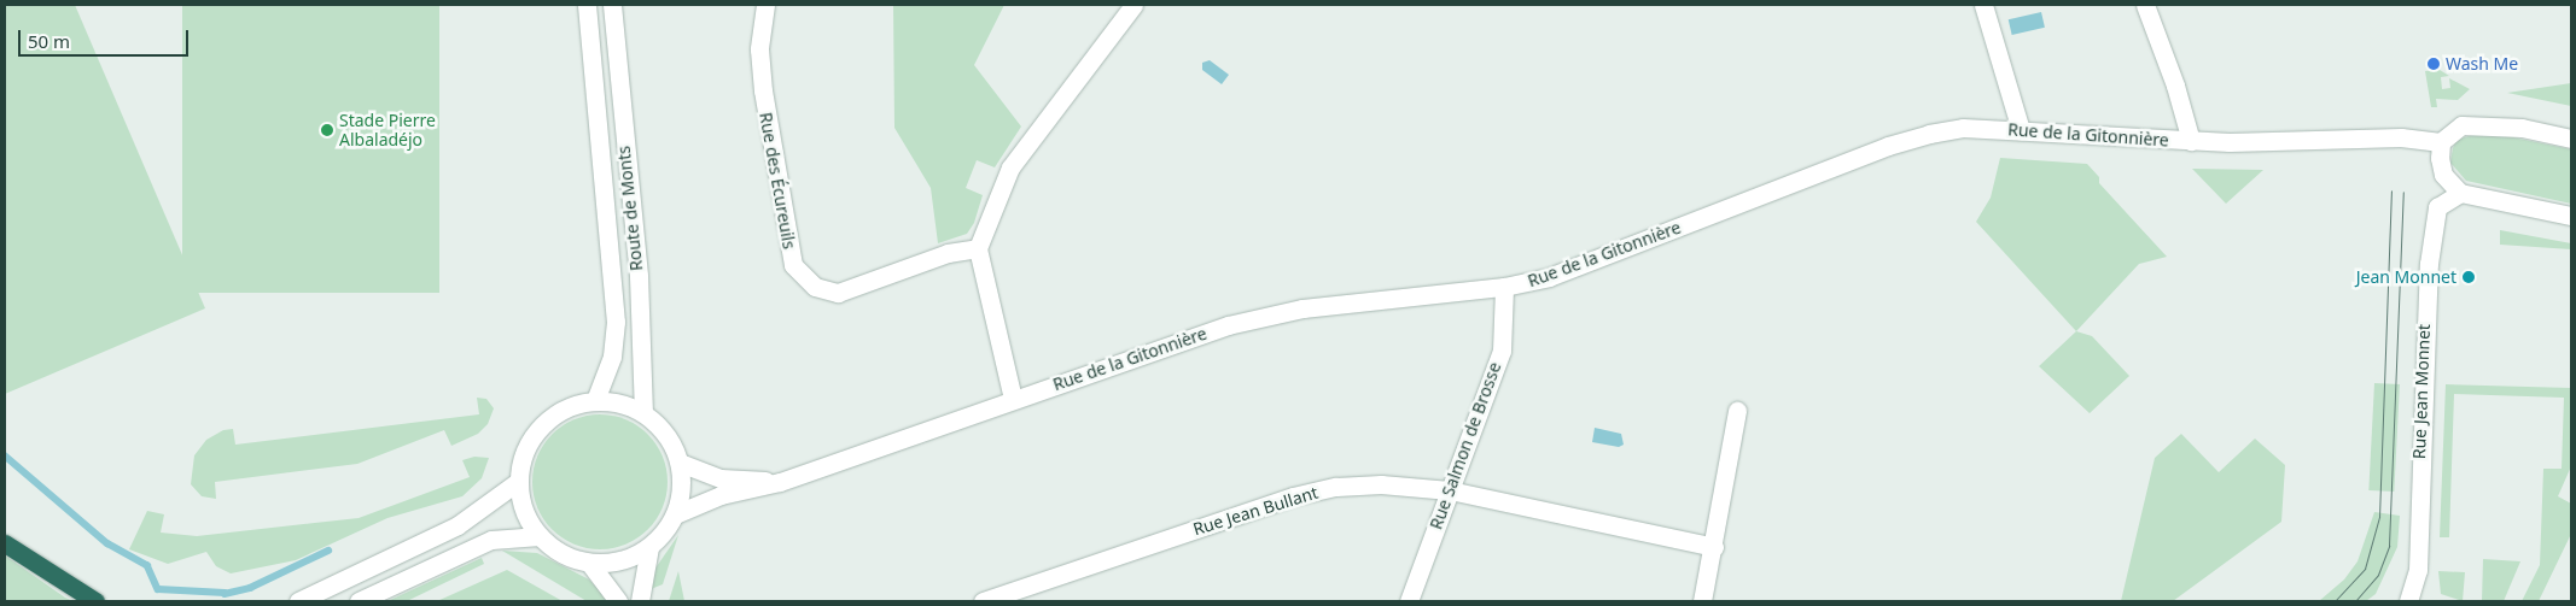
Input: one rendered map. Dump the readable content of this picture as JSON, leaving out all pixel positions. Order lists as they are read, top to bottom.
{
  "streets": {
    "street": [
      "Rue de la Gitonnière",
      "Rue des Écureuils",
      "Route de Monts",
      "Rue Jean Monnet",
      "Rue Salmon de Brosse",
      "Rue Jean Bullant"
    ]
  },
  "crossings": [
    ["Rue de la Gitonnière", "Route de Monts"],
    ["Rue de la Gitonnière", "Rue Salmon de Brosse"],
    ["Rue Salmon de Brosse", "Rue Jean Bullant"]
  ],
  "places": ["Wash Me", "Stade Pierre Albaladéjo", "Jean Monnet"],
  "scale_bar": "50 m"
}
